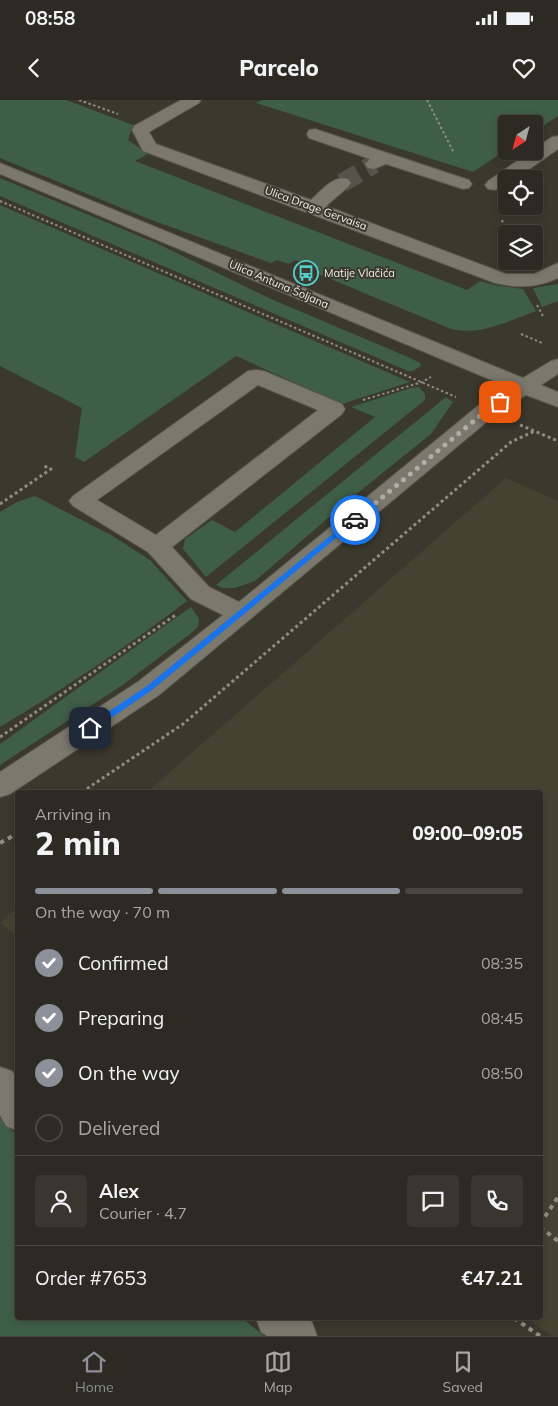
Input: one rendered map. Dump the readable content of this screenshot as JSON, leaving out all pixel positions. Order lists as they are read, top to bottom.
{
  "streets": {
    "street": ["Ulica Drage Gervaisa", "Ulica Antuna Šoljana"]
  },
  "places": {
    "bus stop": ["Matije Vlačića"]
  },
  "north": "bottom left",
  "page": {
    "status": "08:58",
    "header": "Parcelo",
    "heading": ["2 min", "Arriving in", "09:00–09:05"],
    "panel": [
      "Alex",
      "Courier · 4.7",
      "Order #7653",
      "€47.21"
    ],
    "bar": "On the way · 70 m",
    "list": [
      ["Confirmed", "08:35"],
      ["Preparing", "08:45"],
      ["On the way", "08:50"],
      "Delivered"
    ],
    "tabs": ["Home", "Map", "Saved"]
  }
}
